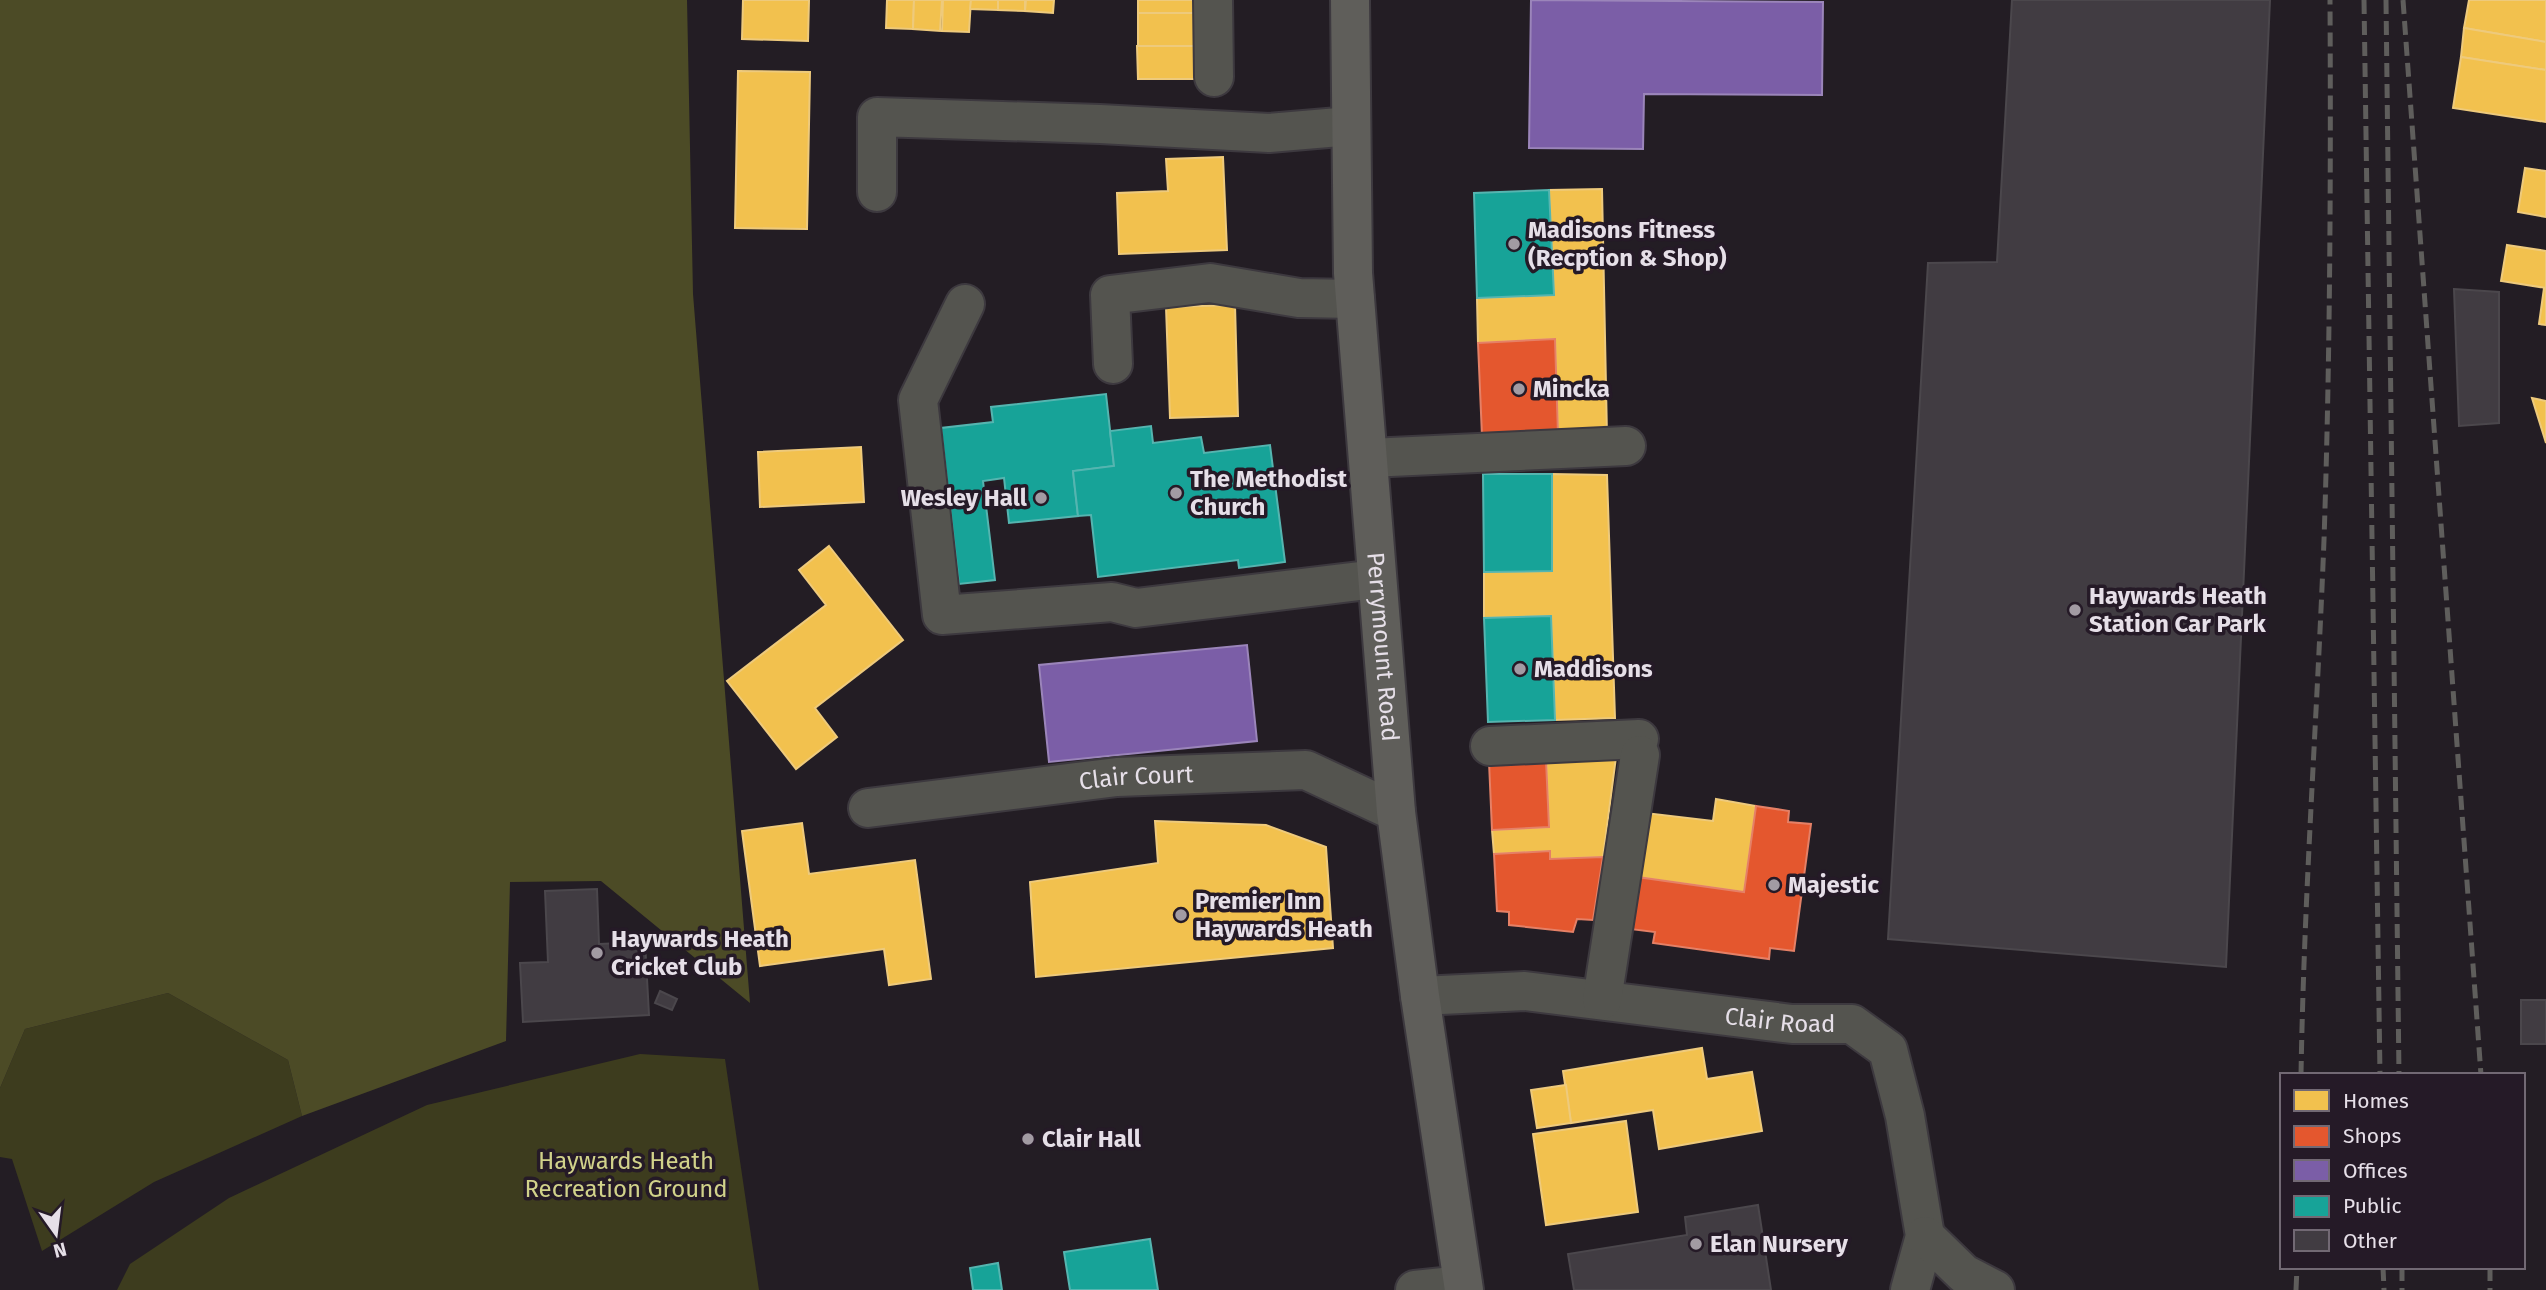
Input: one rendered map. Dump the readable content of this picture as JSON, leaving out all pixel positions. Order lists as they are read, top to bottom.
{
  "streets": {
    "main road": ["Perrymount Road"],
    "street": ["Clair Court", "Clair Road"]
  },
  "crossings": [
    ["Perrymount Road", "Clair Court"],
    ["Perrymount Road", "Clair Road"]
  ],
  "parks": ["Haywards Heath Recreation Ground"],
  "places": [
    "Madisons Fitness (Recption & Shop)",
    "Mincka",
    "The Methodist Church",
    "Wesley Hall",
    "Haywards Heath Station Car Park",
    "Maddisons",
    "Majestic",
    "Premier Inn Haywards Heath",
    "Haywards Heath Cricket Club",
    "Clair Hall",
    "Elan Nursery"
  ],
  "legend": [
    "Homes",
    "Shops",
    "Offices",
    "Public",
    "Other"
  ],
  "north": "bottom"
}
